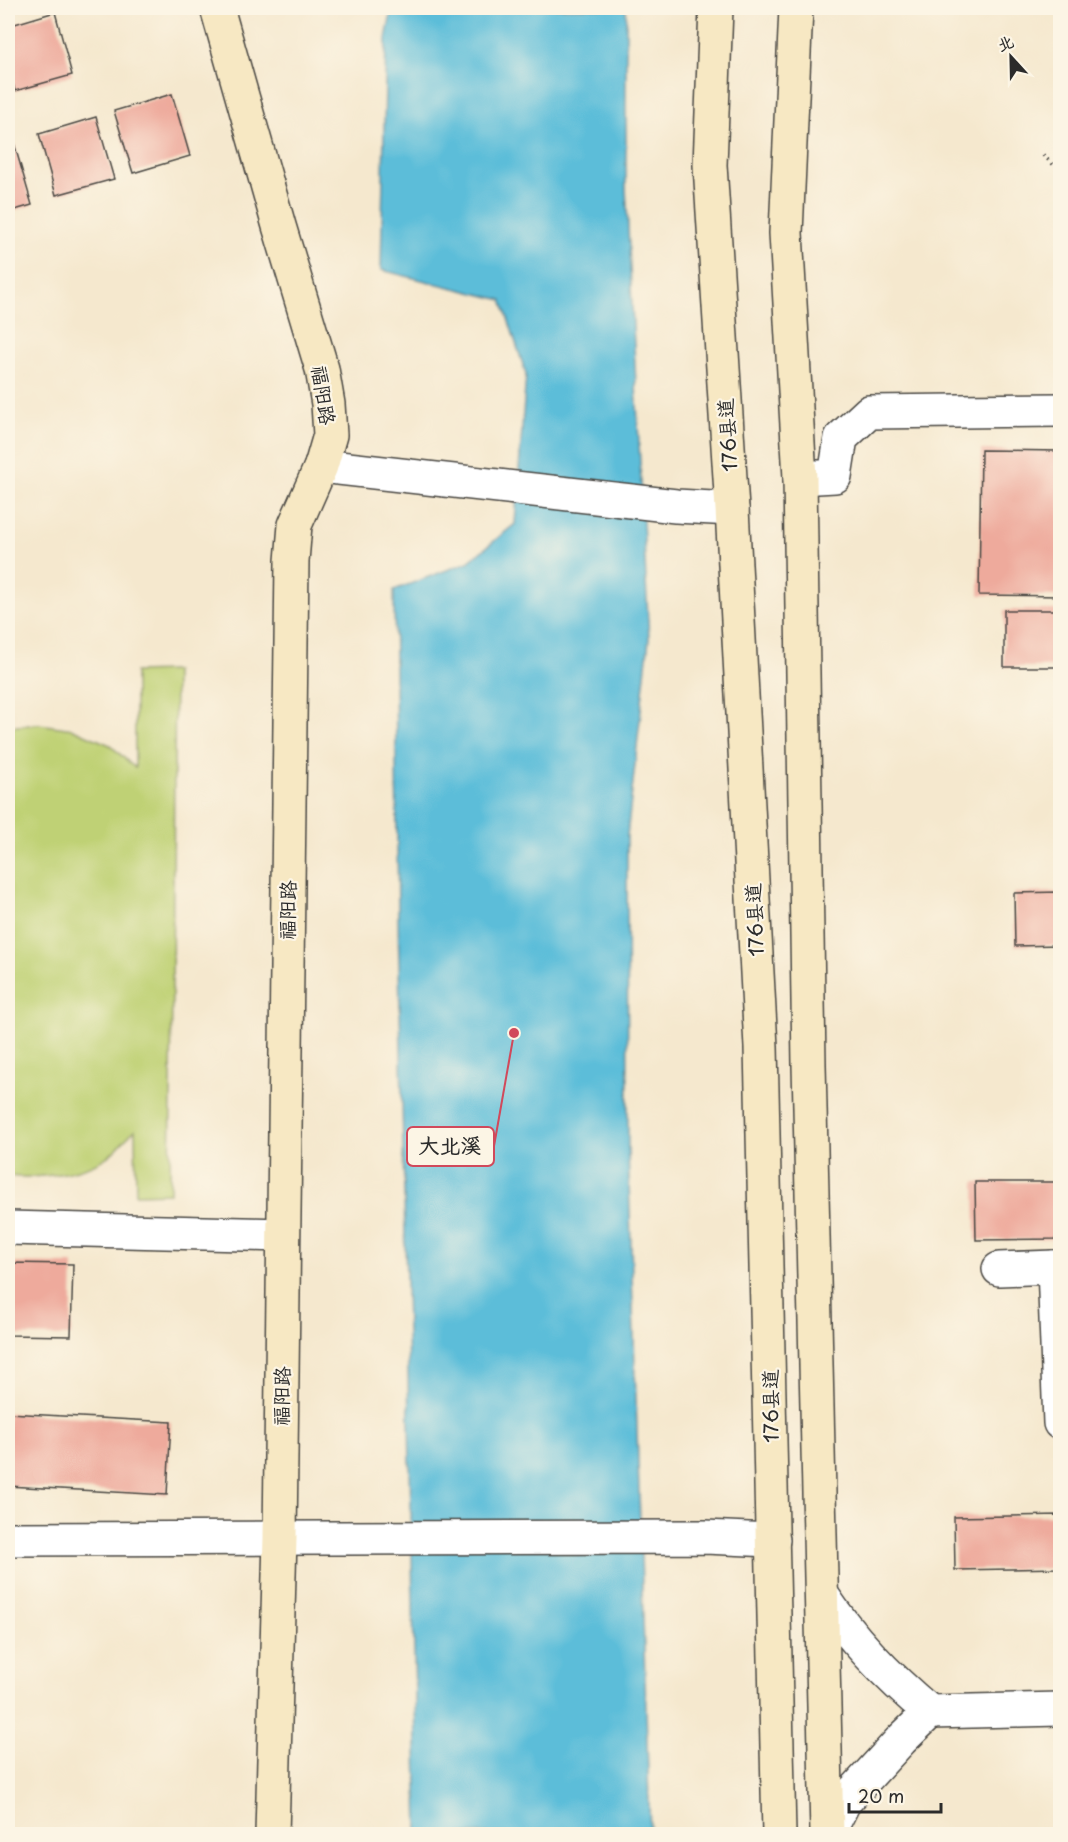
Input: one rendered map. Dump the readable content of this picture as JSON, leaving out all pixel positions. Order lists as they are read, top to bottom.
{
  "streets": {
    "main road": ["福阳路", "176县道"]
  },
  "places": ["大北溪"],
  "scale_bar": "20 m",
  "north": "top"
}
